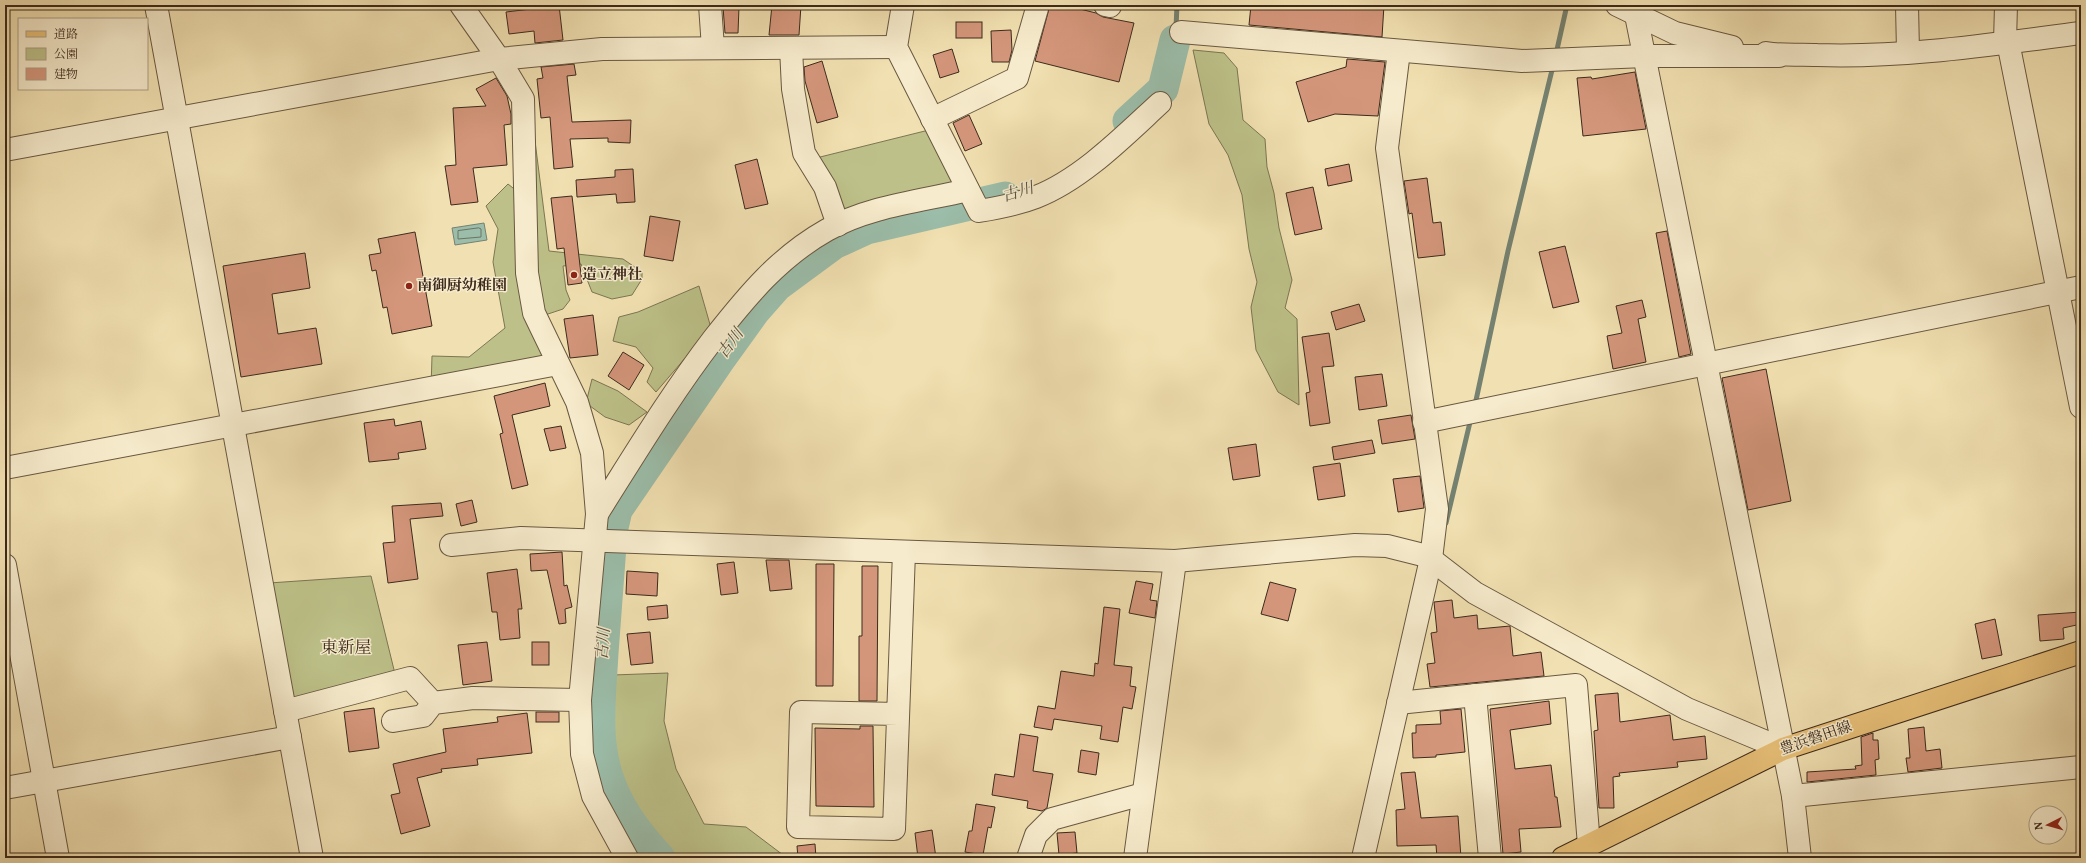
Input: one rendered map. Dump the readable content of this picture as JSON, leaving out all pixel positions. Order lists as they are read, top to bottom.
{
  "streets": {
    "main road": ["豊浜磐田線"]
  },
  "districts": ["東新屋"],
  "water": ["古川"],
  "places": ["造立神社", "南御厨幼稚園"],
  "legend": ["道路", "公園", "建物"],
  "north": "left"
}
